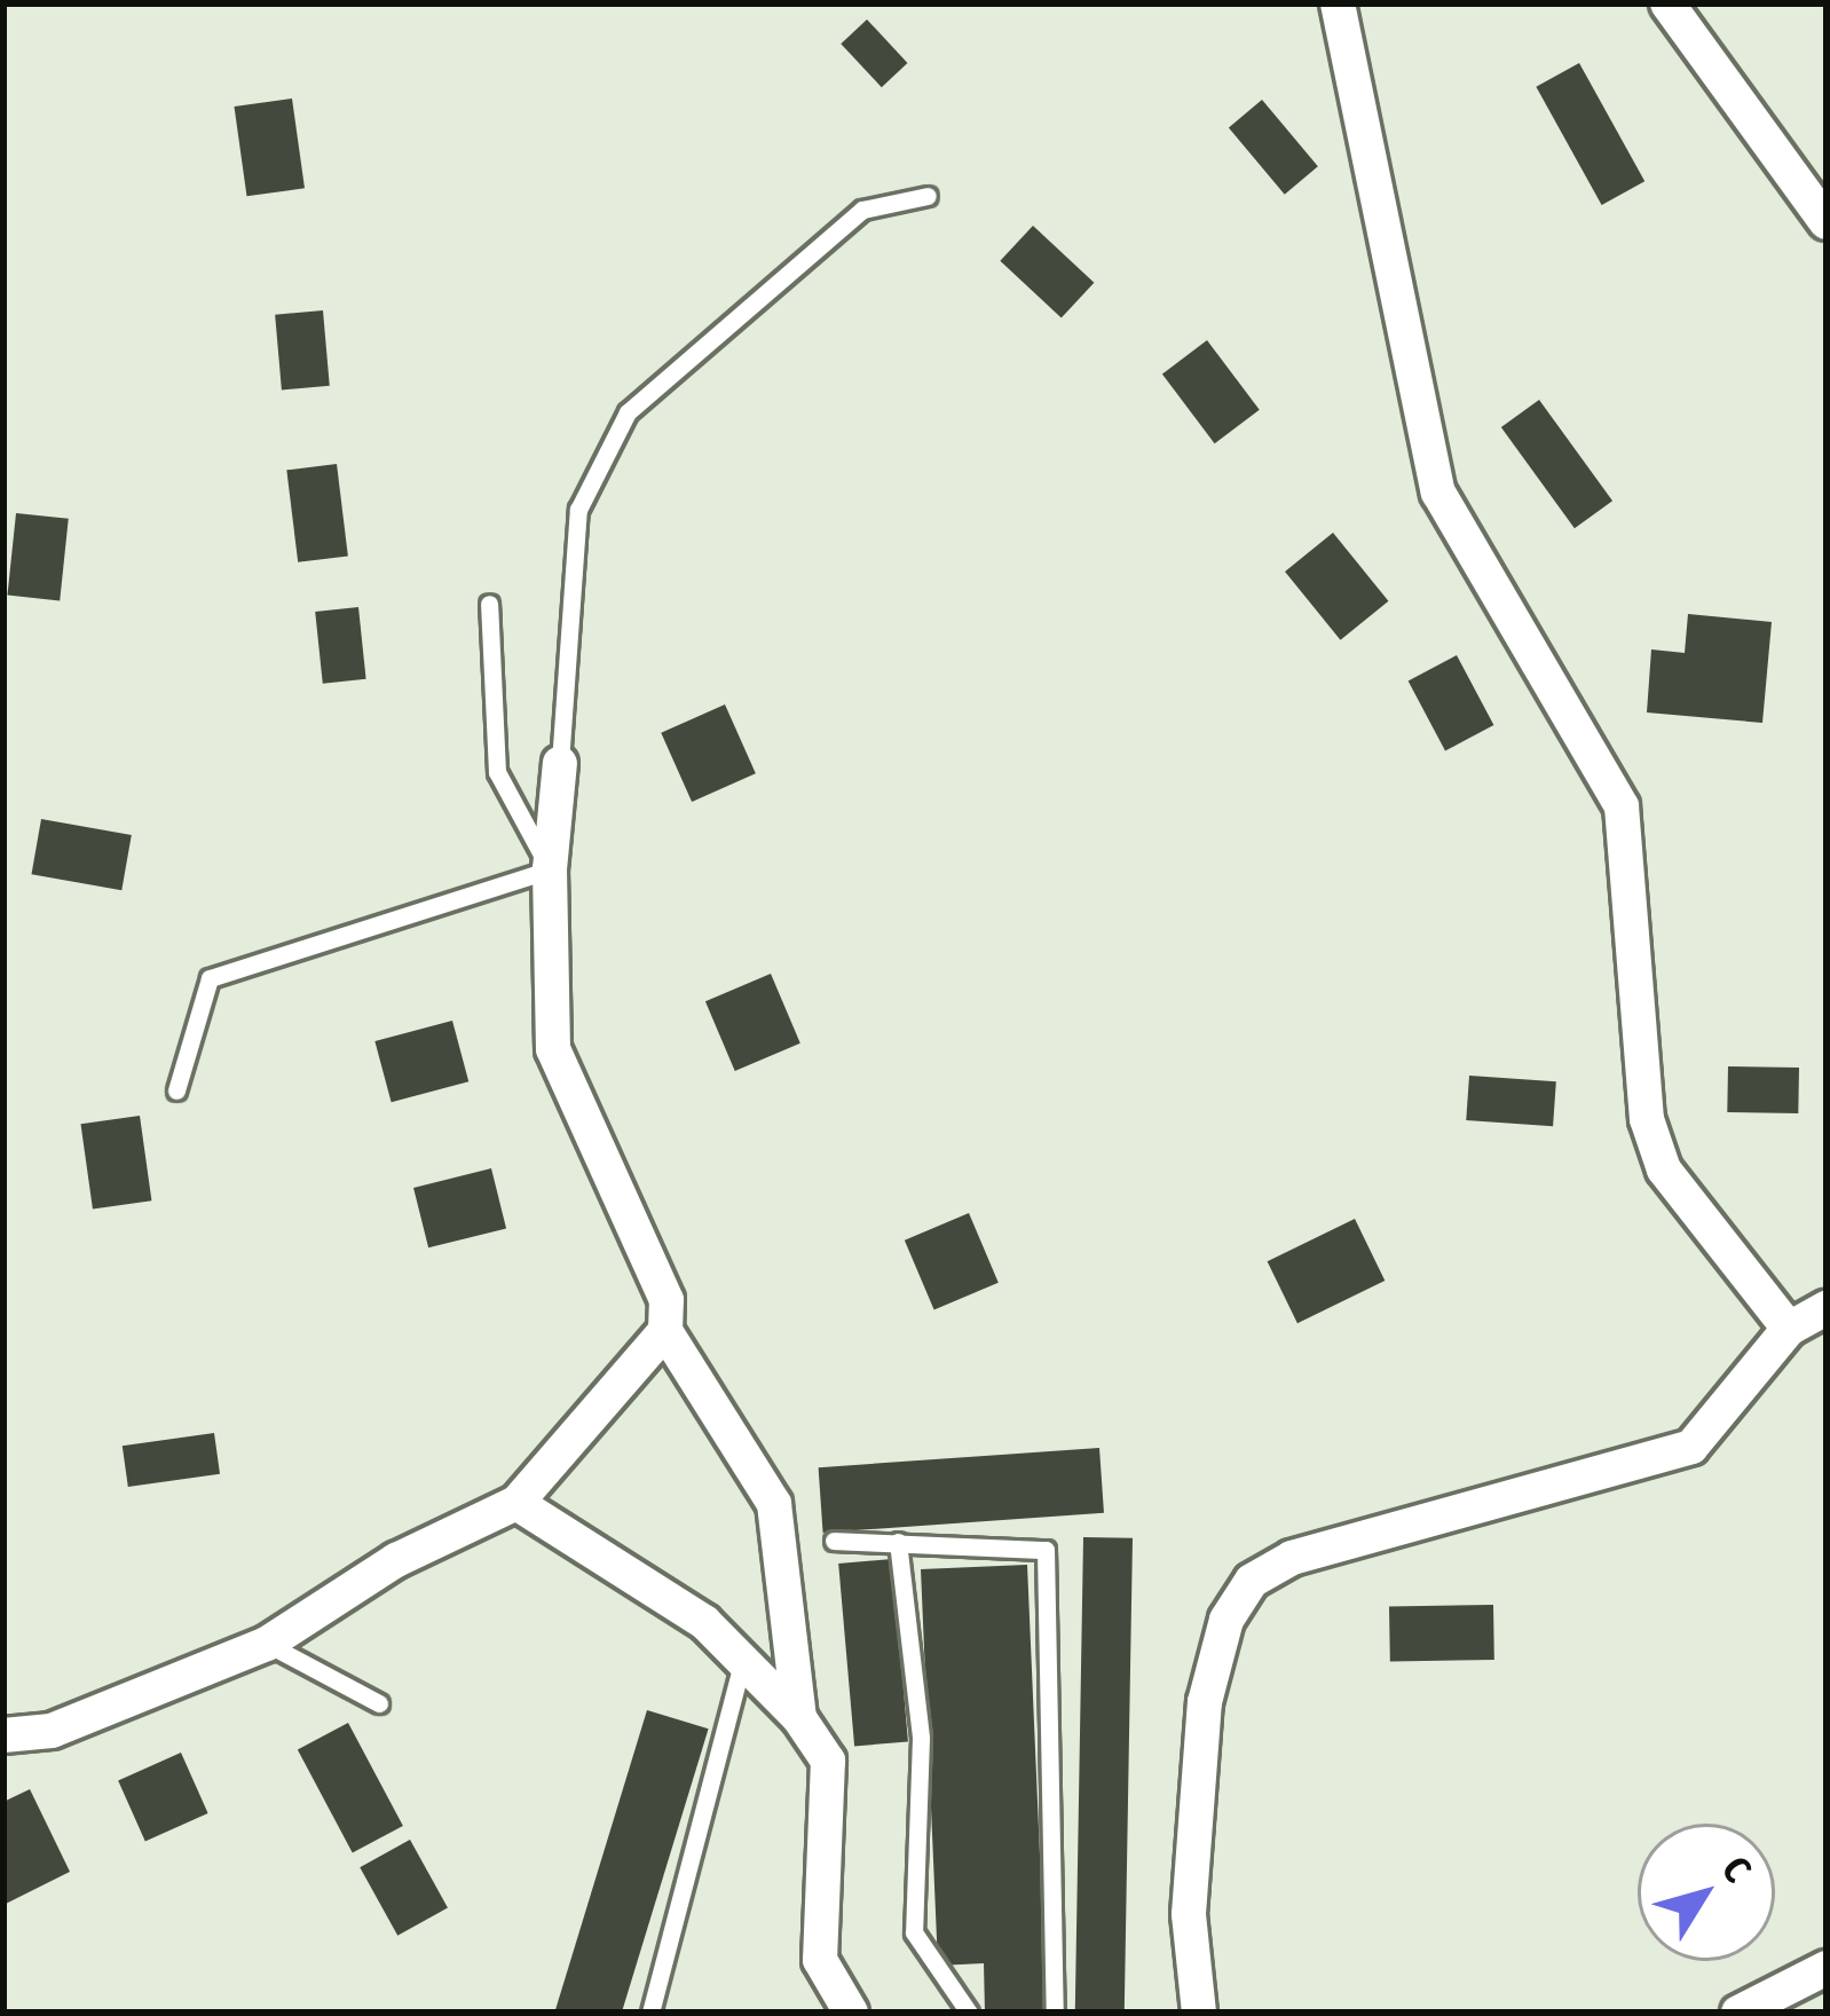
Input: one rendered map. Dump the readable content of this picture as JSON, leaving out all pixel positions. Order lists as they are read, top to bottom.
{
  "north": "top right"
}
